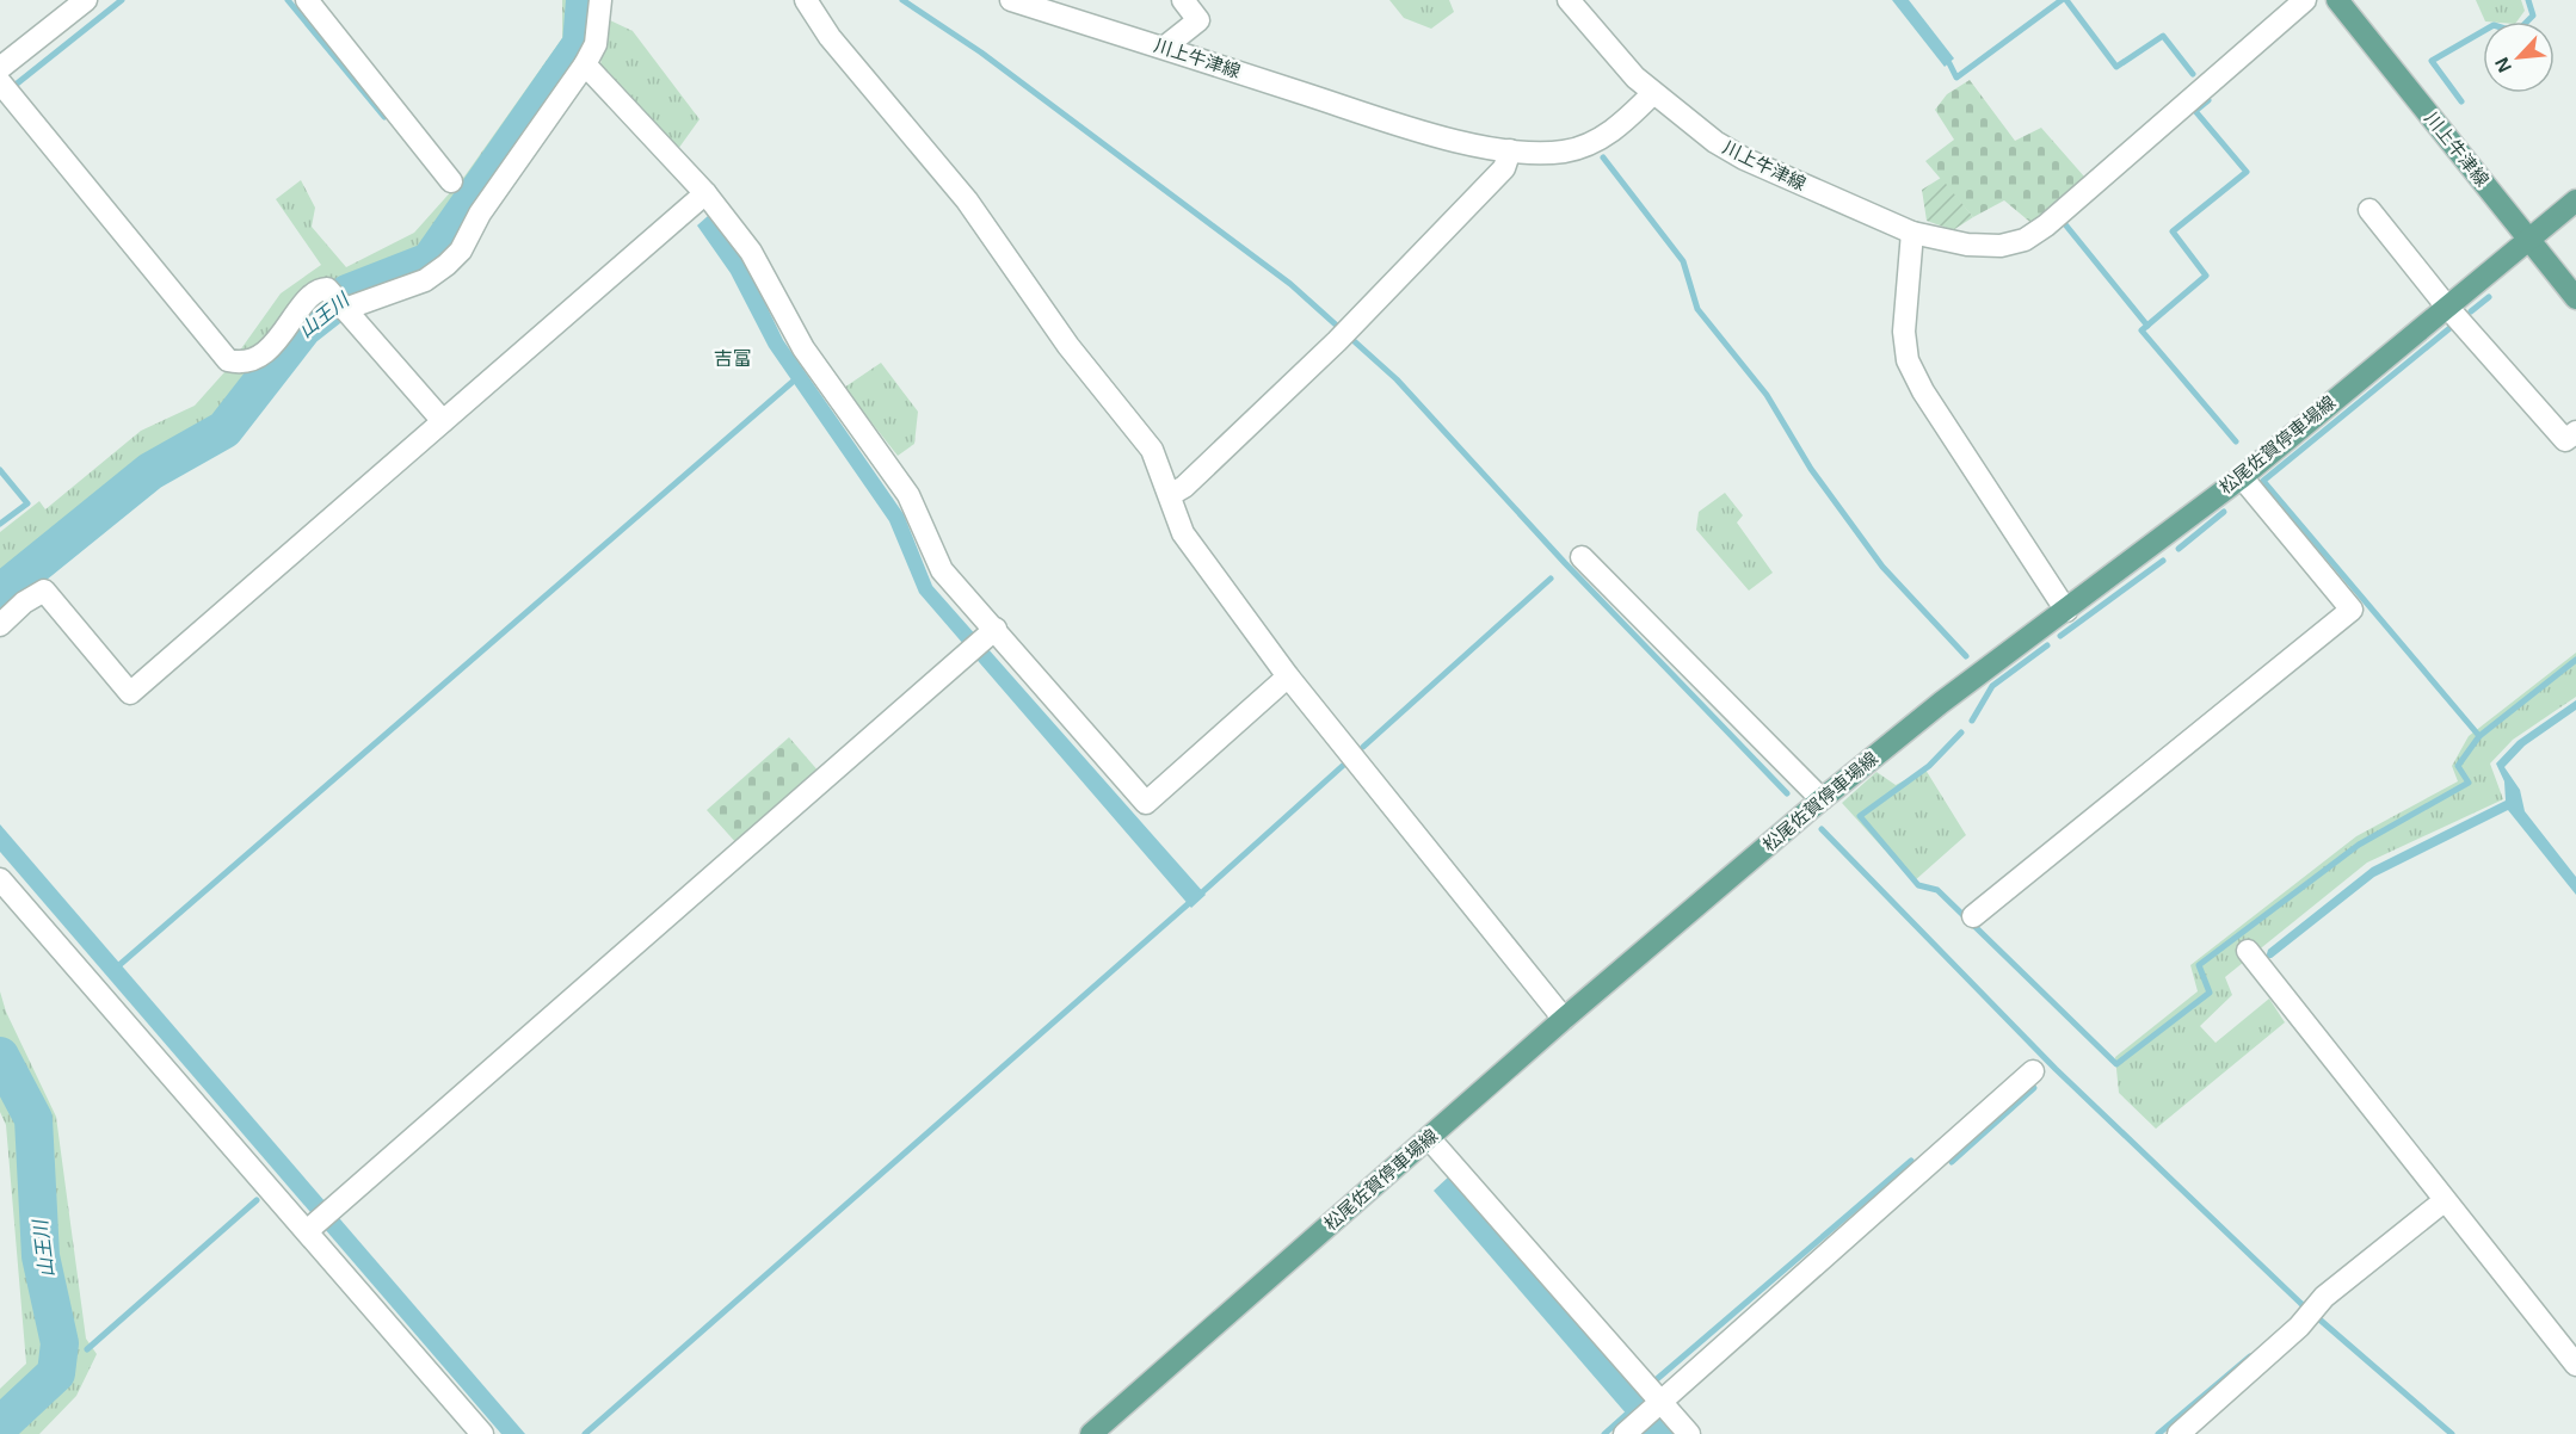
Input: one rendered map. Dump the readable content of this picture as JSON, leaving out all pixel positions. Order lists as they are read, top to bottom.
{
  "streets": {
    "main road": ["川上牛津線", "松尾佐賀停車場線"]
  },
  "crossings": [
    ["川上牛津線", "松尾佐賀停車場線"]
  ],
  "districts": ["吉富"],
  "water": ["山王川"],
  "north": "bottom left"
}
